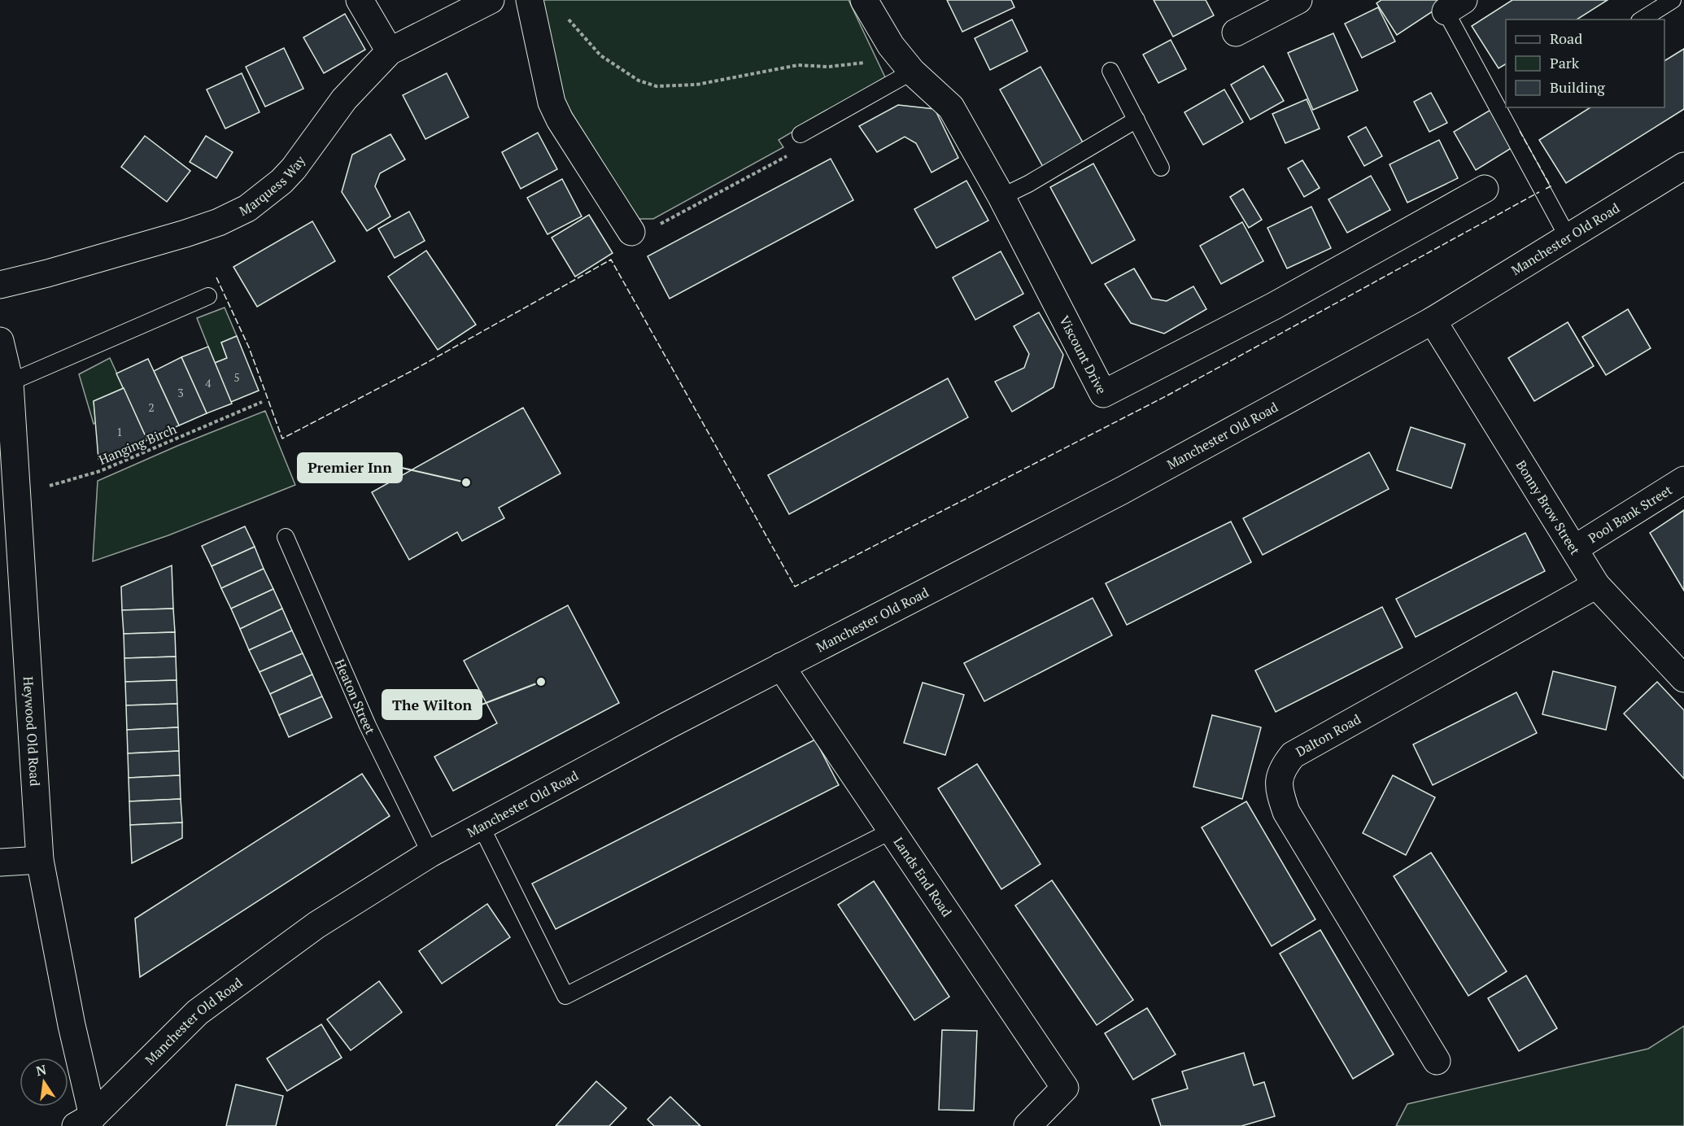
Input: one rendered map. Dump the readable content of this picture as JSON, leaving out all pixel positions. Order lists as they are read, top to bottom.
{
  "streets": {
    "street": [
      "Marquess Way",
      "Manchester Old Road",
      "Viscount Drive",
      "Bonny Brow Street",
      "Pool Bank Street",
      "Heywood Old Road",
      "Dalton Road",
      "Lands End Road"
    ],
    "lane": ["Heaton Street"],
    "path": ["Hanging Birch"]
  },
  "crossings": [
    ["Manchester Old Road", "Bonny Brow Street"],
    ["Manchester Old Road", "Heaton Street"],
    ["Manchester Old Road", "Heywood Old Road"],
    ["Manchester Old Road", "Lands End Road"],
    ["Hanging Birch", "Heywood Old Road"],
    ["Bonny Brow Street", "Pool Bank Street"],
    ["Bonny Brow Street", "Dalton Road"]
  ],
  "places": ["Premier Inn", "The Wilton"],
  "house_numbers": [
    "5",
    "4",
    "3",
    "2",
    "1"
  ],
  "legend": ["Road", "Park", "Building"],
  "north": "top"
}
